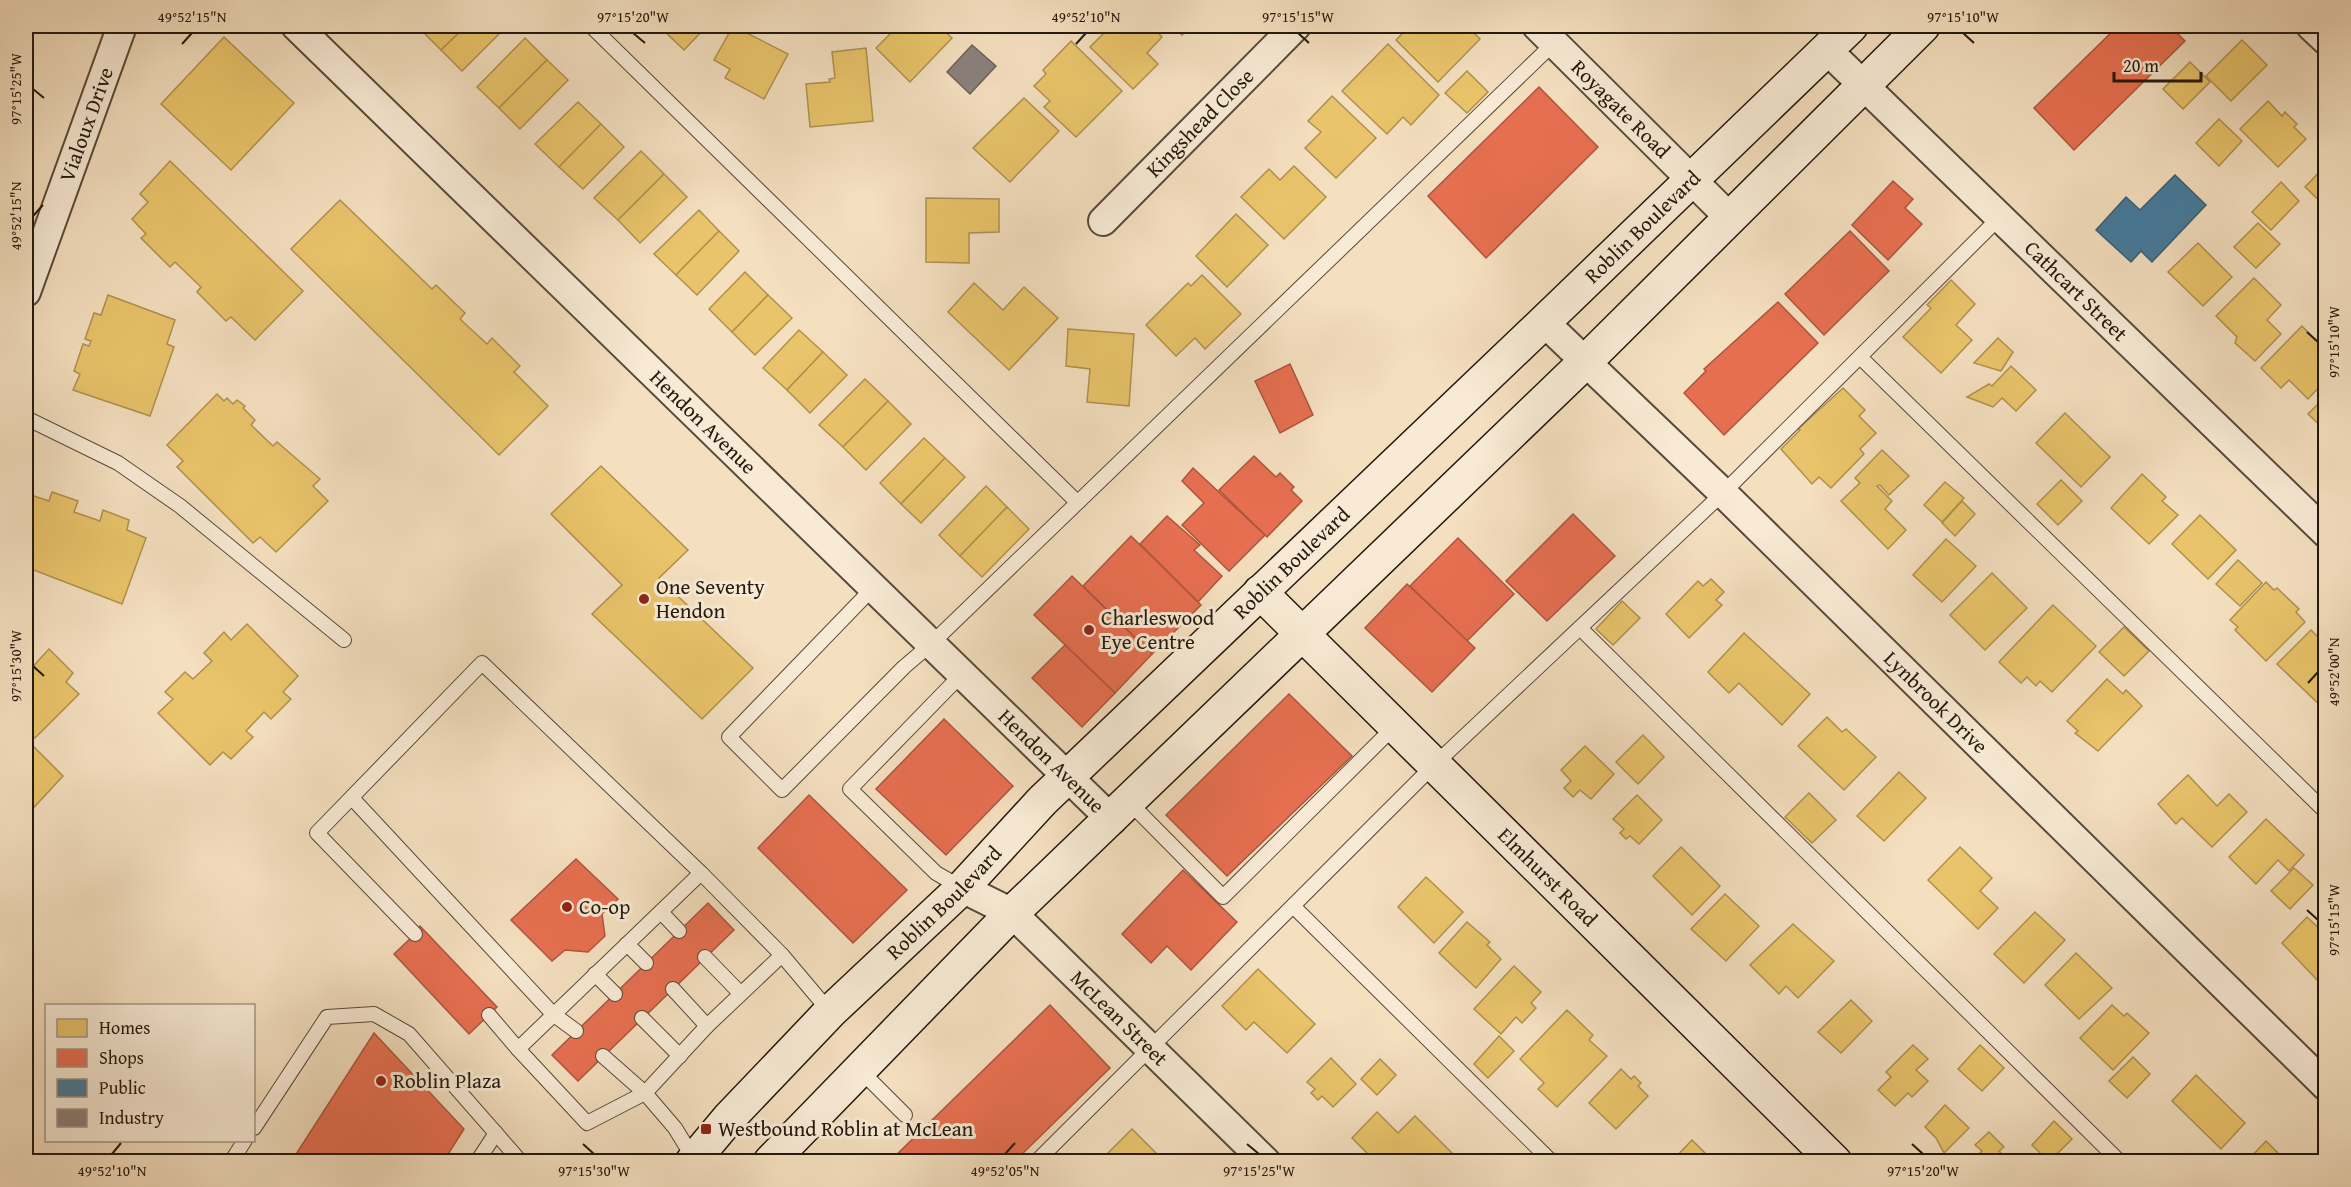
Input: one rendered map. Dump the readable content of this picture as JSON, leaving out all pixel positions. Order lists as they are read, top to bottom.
{
  "streets": {
    "main road": ["Roblin Boulevard", "Elmhurst Road"],
    "street": [
      "Royagate Road",
      "Kingshead Close",
      "Vialoux Drive",
      "Cathcart Street",
      "Hendon Avenue",
      "Lynbrook Drive",
      "McLean Street"
    ]
  },
  "crossings": [
    ["Royagate Road", "Roblin Boulevard"],
    ["Roblin Boulevard", "Cathcart Street"],
    ["Roblin Boulevard", "Hendon Avenue"],
    ["Roblin Boulevard", "Lynbrook Drive"],
    ["Roblin Boulevard", "Elmhurst Road"],
    ["Roblin Boulevard", "McLean Street"]
  ],
  "places": {
    "other": [
      "One Seventy Hendon",
      "Charleswood Eye Centre",
      "Co-op",
      "Roblin Plaza"
    ],
    "transit": ["Westbound Roblin at McLean"]
  },
  "legend": [
    "Homes",
    "Shops",
    "Public",
    "Industry"
  ],
  "scale_bar": "20 m",
  "coordinates": [
    "49°52'15\"N",
    "97°15'20\"W",
    "49°52'10\"N",
    "97°15'15\"W",
    "97°15'10\"W",
    "97°15'25\"W",
    "97°15'30\"W",
    "49°52'00\"N",
    "49°52'05\"N"
  ]
}
